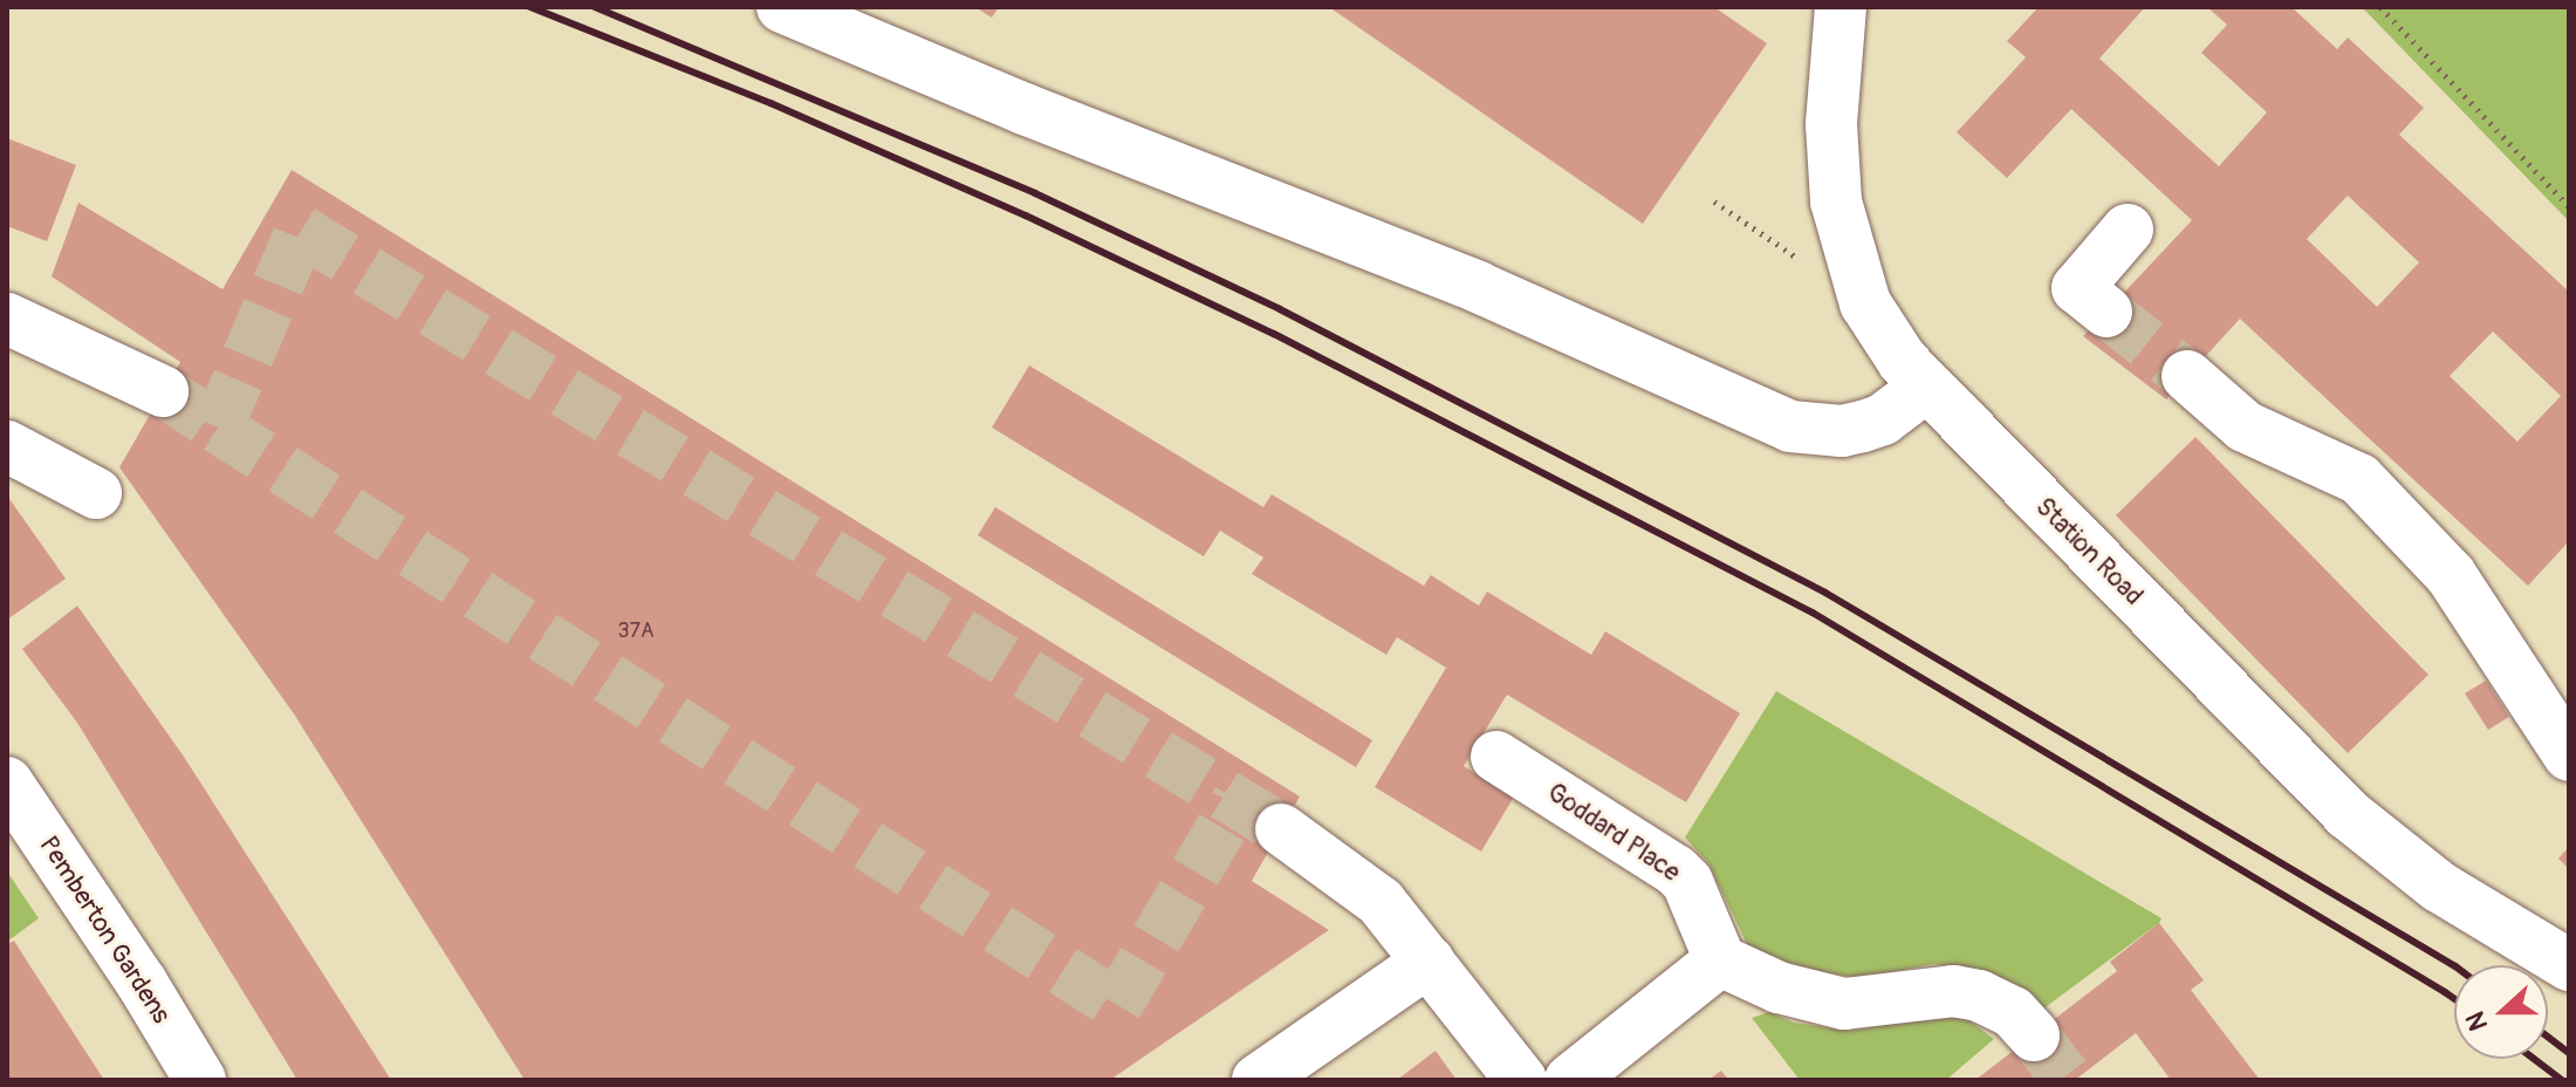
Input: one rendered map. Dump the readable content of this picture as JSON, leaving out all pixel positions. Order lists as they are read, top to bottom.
{
  "streets": {
    "street": ["Station Road", "Goddard Place", "Pemberton Gardens"]
  },
  "house_numbers": ["37A"],
  "north": "left"
}
